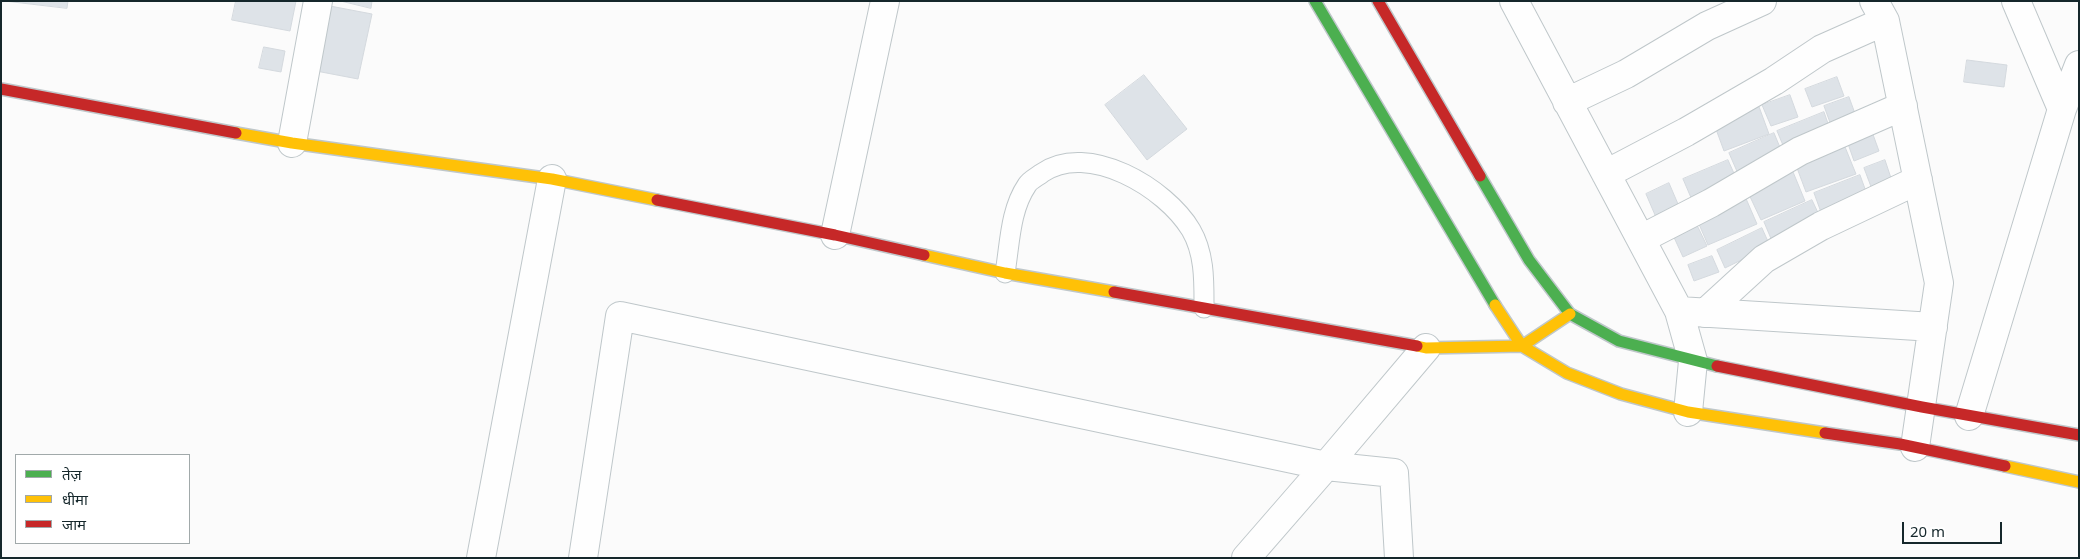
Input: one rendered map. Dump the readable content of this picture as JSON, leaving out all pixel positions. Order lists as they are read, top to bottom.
{
  "legend": ["तेज़", "धीमा", "जाम"],
  "scale_bar": "20 m"
}
